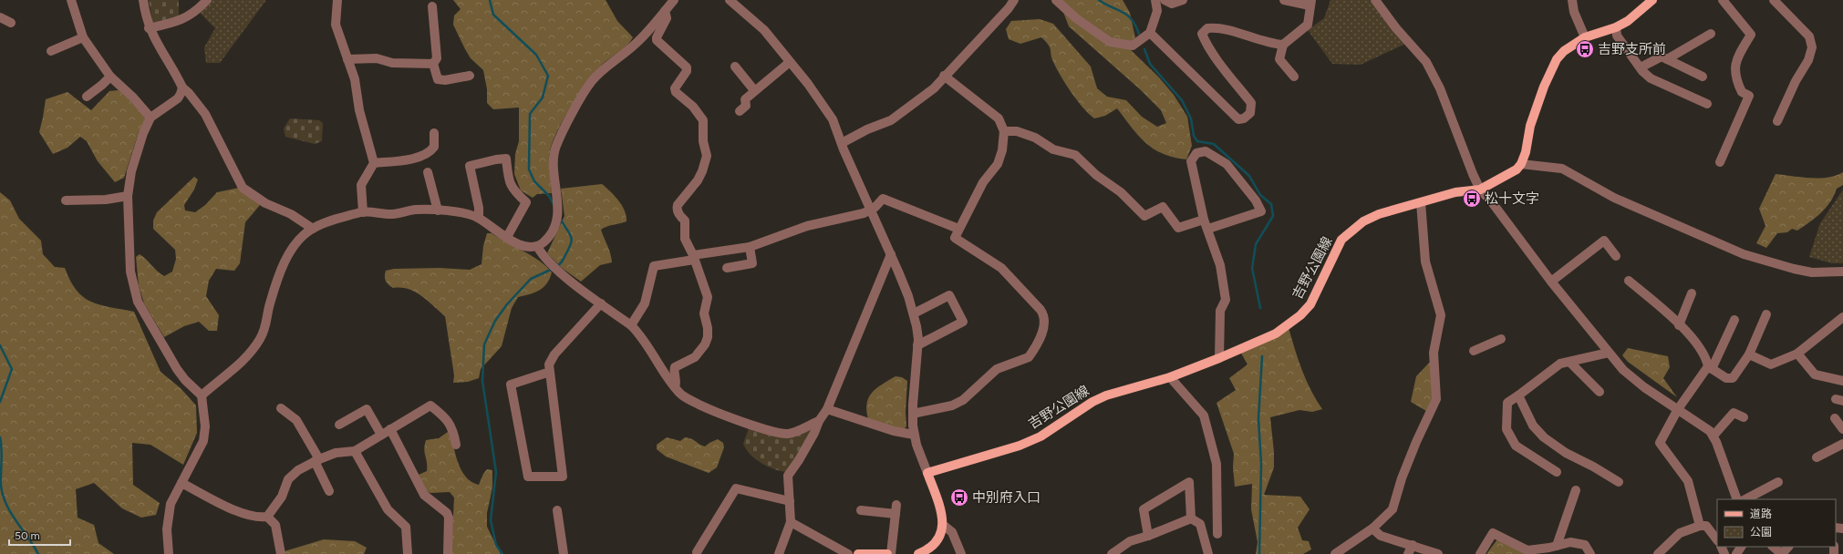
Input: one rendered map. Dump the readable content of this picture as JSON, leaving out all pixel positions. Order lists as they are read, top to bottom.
{
  "streets": {
    "main road": ["吉野公園線"]
  },
  "places": {
    "bus stop": ["吉野支所前", "松十文字", "中別府入口"]
  },
  "legend": ["道路", "公園"],
  "scale_bar": "50 m"
}
